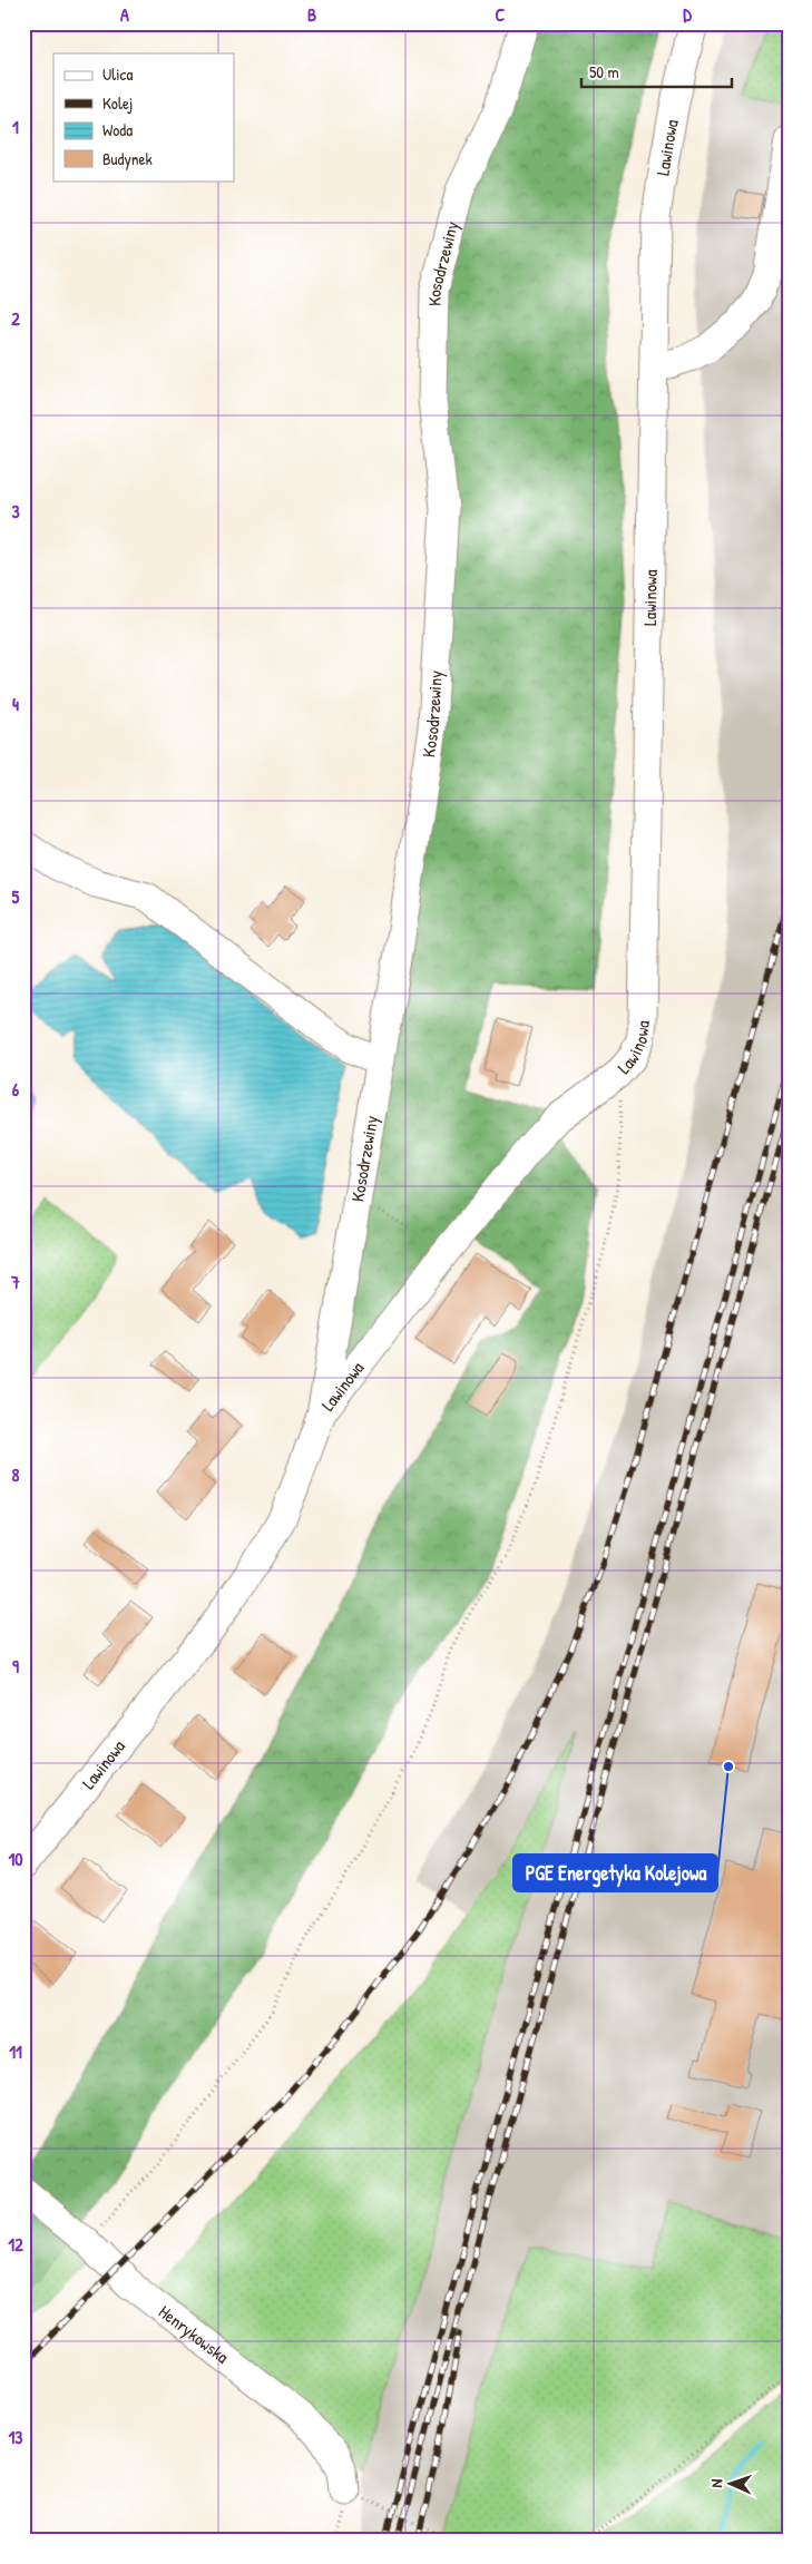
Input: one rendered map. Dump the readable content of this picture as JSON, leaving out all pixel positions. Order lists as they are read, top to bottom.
{
  "streets": {
    "street": ["Lawinowa", "Kosodrzewiny", "Henrykowska"]
  },
  "crossings": [
    ["Lawinowa", "Kosodrzewiny"]
  ],
  "places": ["PGE Energetyka Kolejowa"],
  "legend": [
    "Ulica",
    "Kolej",
    "Woda",
    "Budynek"
  ],
  "scale_bar": "50 m",
  "north": "left",
  "grid": {
    "columns": [
      "A",
      "B",
      "C",
      "D"
    ],
    "rows": [
      "1",
      "2",
      "3",
      "4",
      "5",
      "6",
      "7",
      "8",
      "9",
      "10",
      "11",
      "12",
      "13"
    ]
  }
}
